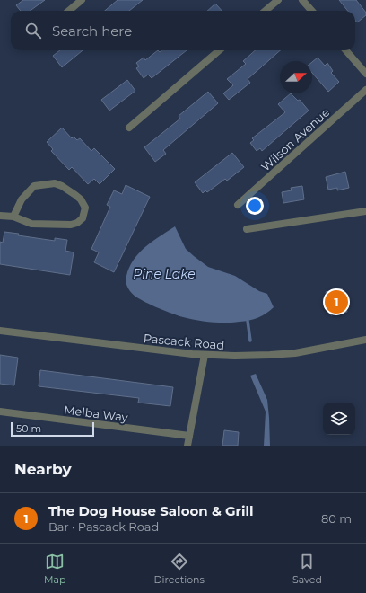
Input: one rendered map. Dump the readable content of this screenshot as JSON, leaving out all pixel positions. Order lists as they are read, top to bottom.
{
  "streets": {
    "street": ["Wilson Avenue", "Pascack Road", "Melba Way"]
  },
  "water": ["Pine Lake"],
  "scale_bar": "50 m",
  "north": "right",
  "page": {
    "search": "Search here",
    "pins": "1",
    "scale": "50 m",
    "heading": "Nearby",
    "list": [
      {
        "mark": "1",
        "name": "The Dog House Saloon & Grill",
        "note": "Bar · Pascack Road",
        "value": "80 m"
      }
    ],
    "nav": ["Map", "Directions", "Saved"]
  }
}
